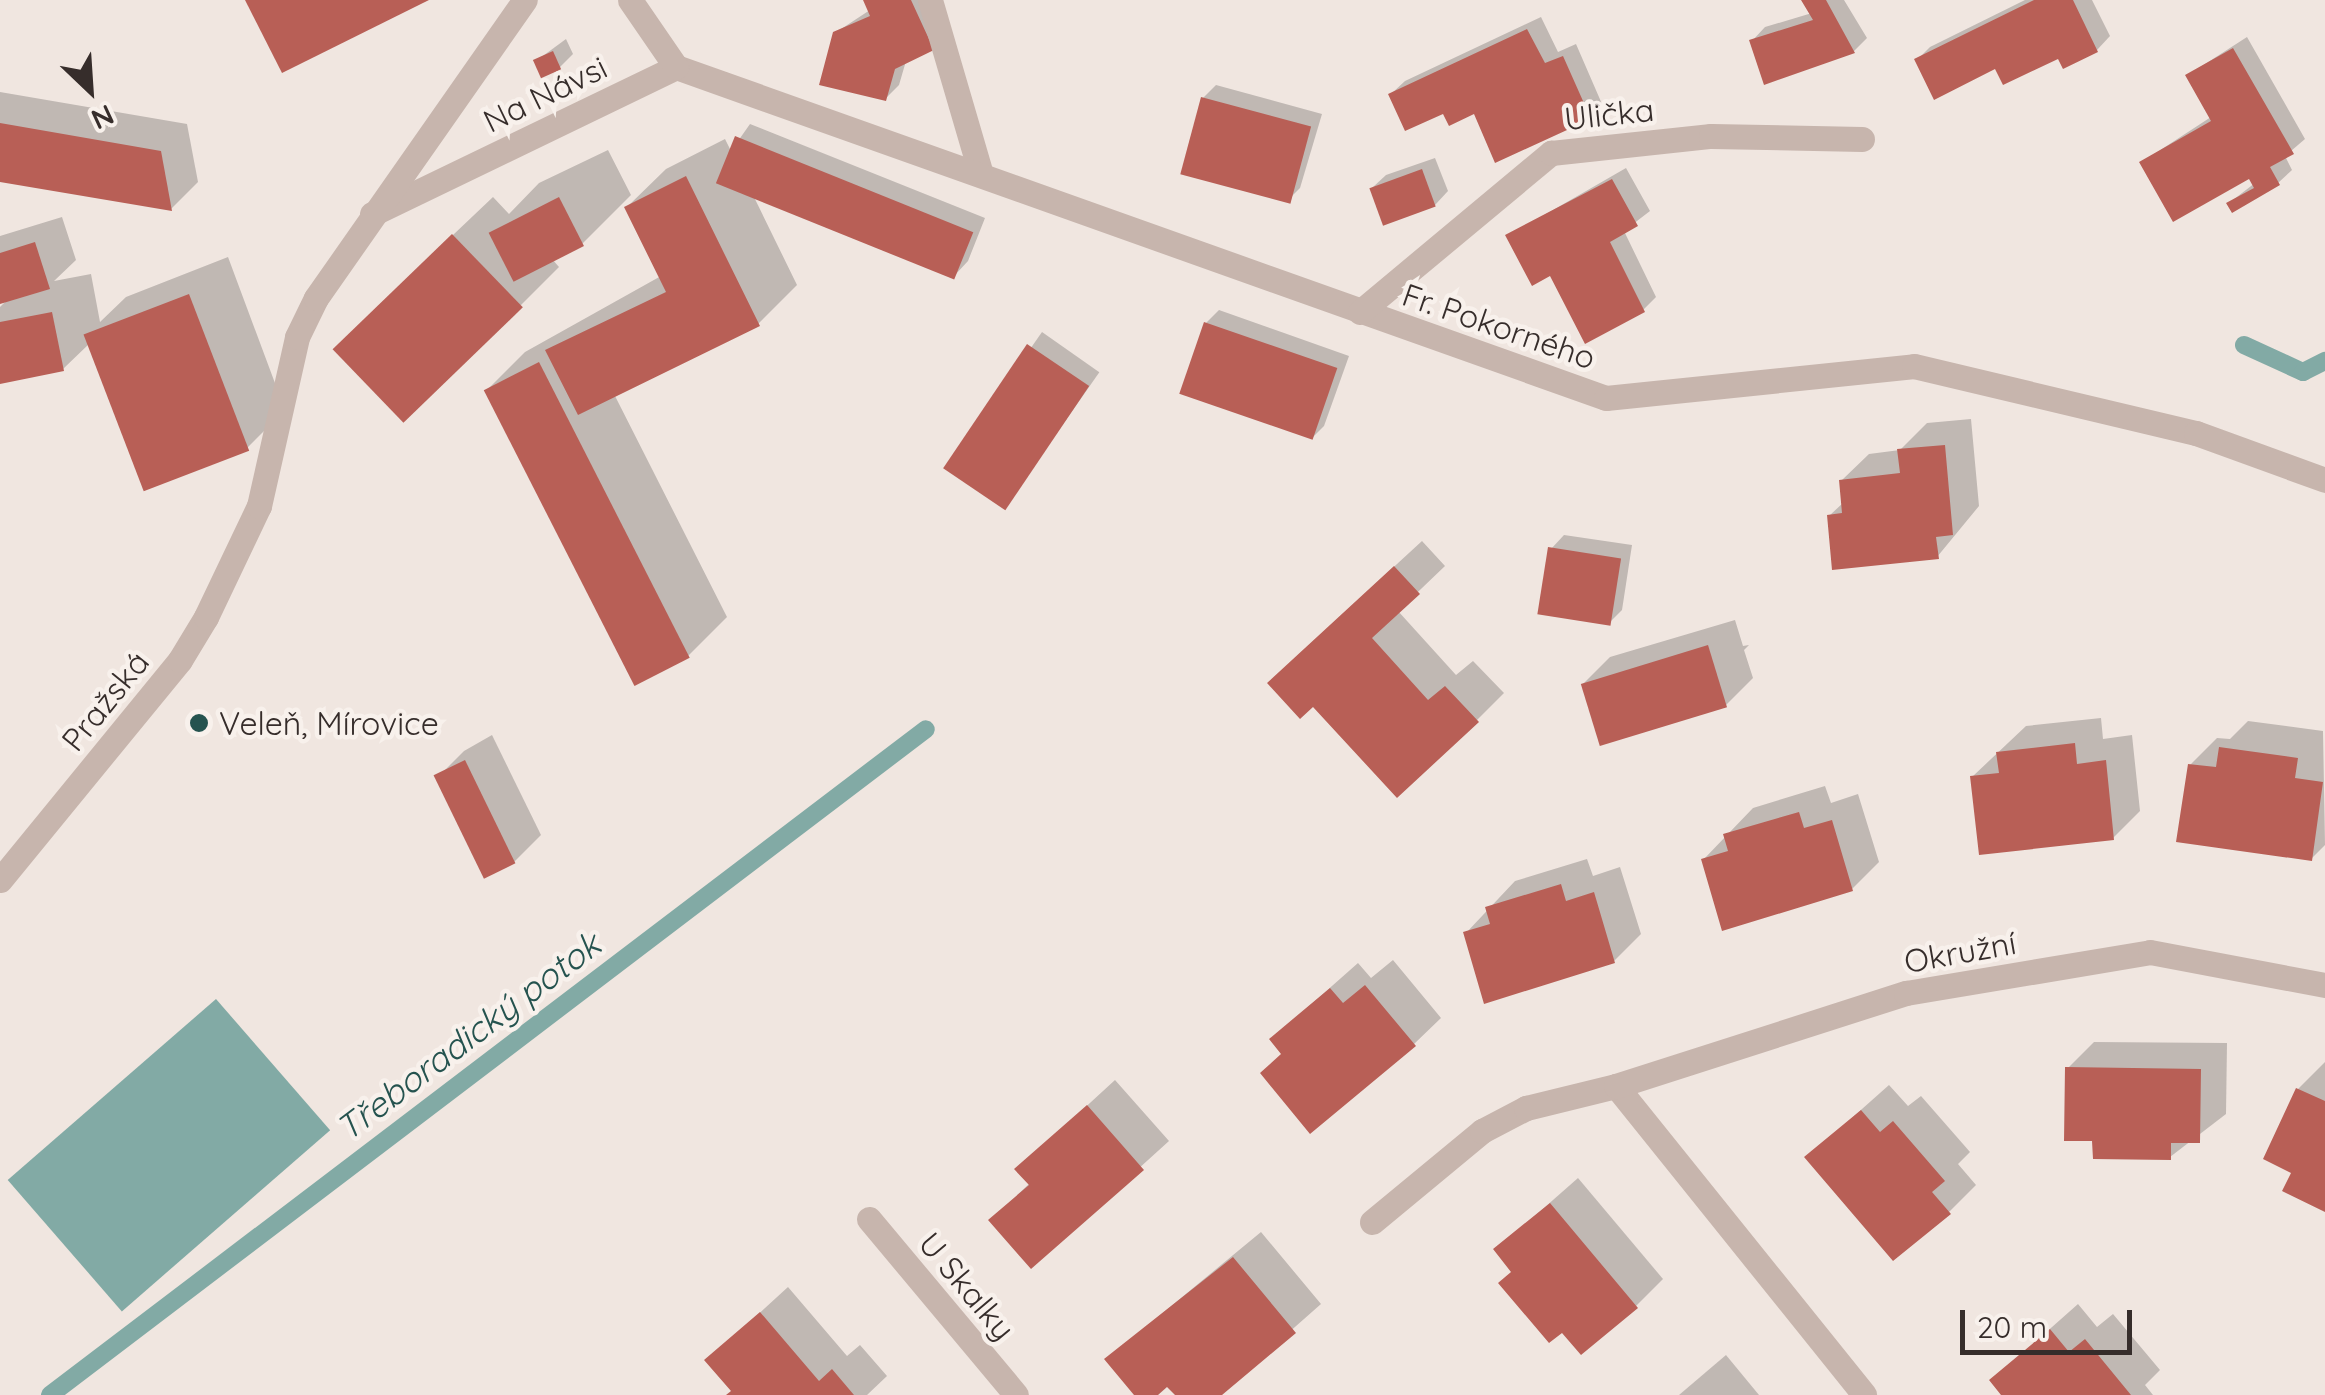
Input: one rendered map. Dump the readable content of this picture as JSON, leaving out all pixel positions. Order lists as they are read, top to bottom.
{
  "streets": {
    "street": [
      "Na Návsi",
      "Ulička",
      "Fr. Pokorného",
      "Pražská",
      "Okružní",
      "U Skalky"
    ]
  },
  "crossings": [
    ["Na Návsi", "Fr. Pokorného"],
    ["Na Návsi", "Pražská"],
    ["Ulička", "Fr. Pokorného"]
  ],
  "water": ["Třeboradický potok"],
  "places": ["Veleň, Mírovice"],
  "scale_bar": "20 m",
  "north": "bottom right"
}
